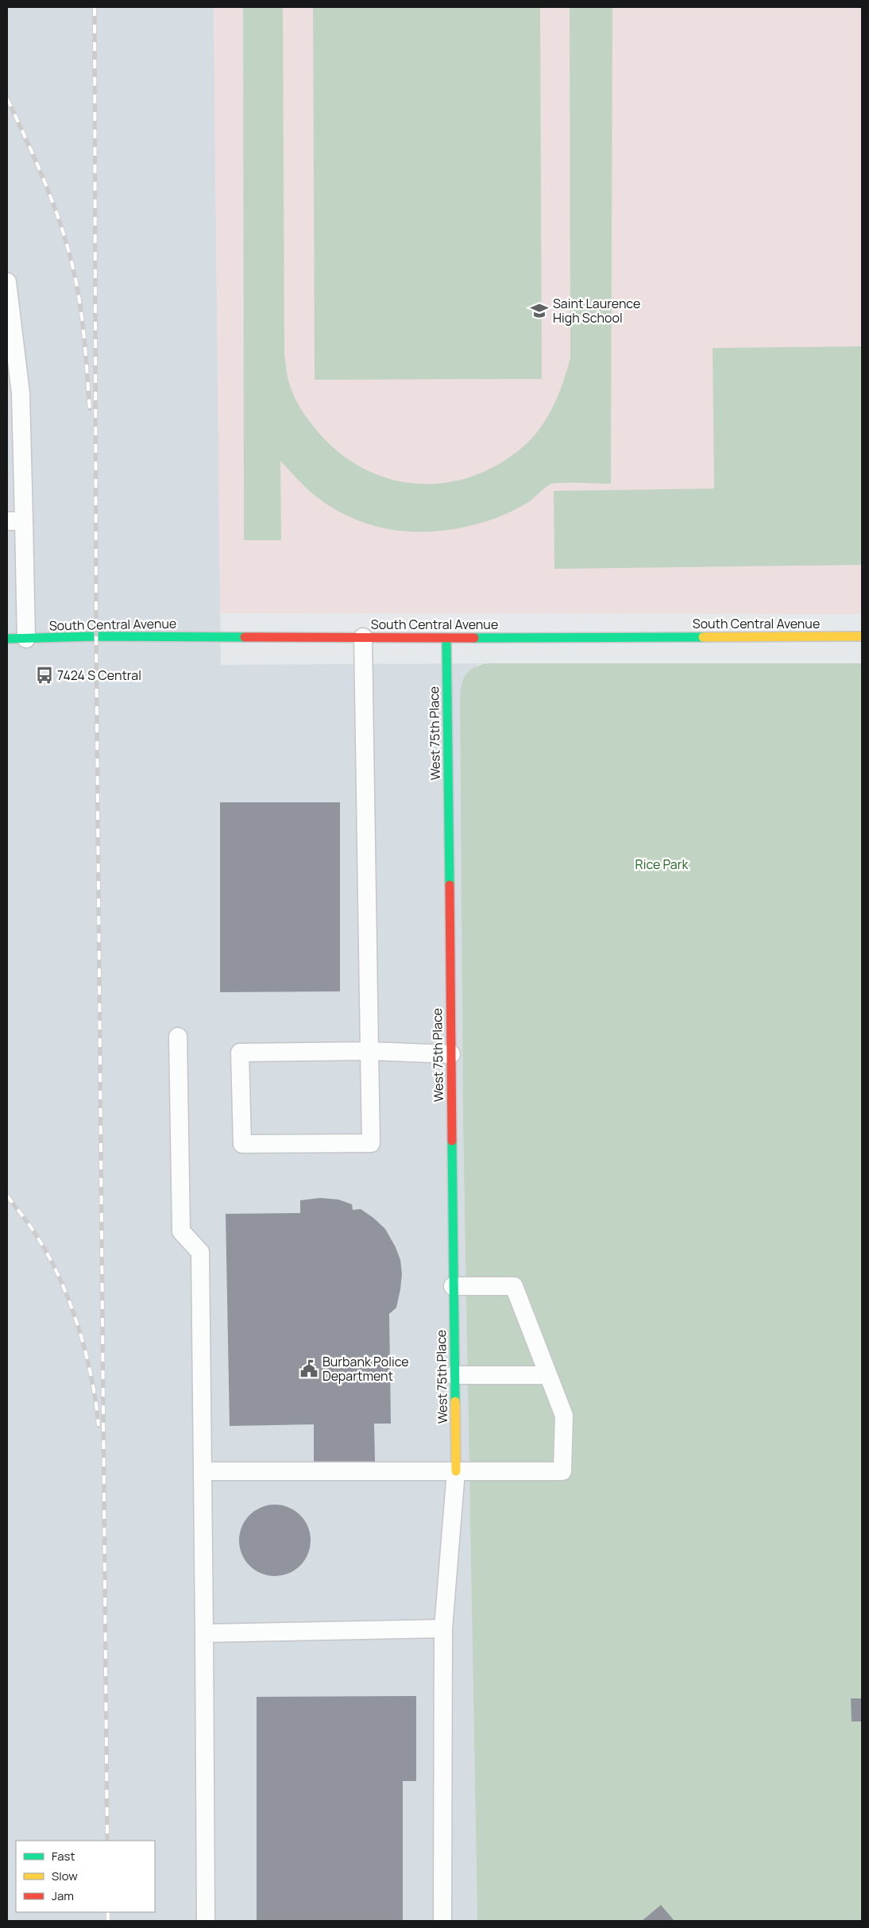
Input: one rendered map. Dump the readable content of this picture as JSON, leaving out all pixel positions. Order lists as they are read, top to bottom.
{
  "streets": {
    "street": ["South Central Avenue", "West 75th Place"]
  },
  "crossings": [
    ["South Central Avenue", "West 75th Place"]
  ],
  "parks": ["Rice Park"],
  "places": {
    "school or university": ["Saint Laurence High School"],
    "bus stop": ["7424 S Central"],
    "public building": ["Burbank Police Department"]
  },
  "legend": ["Fast", "Slow", "Jam"]
}
